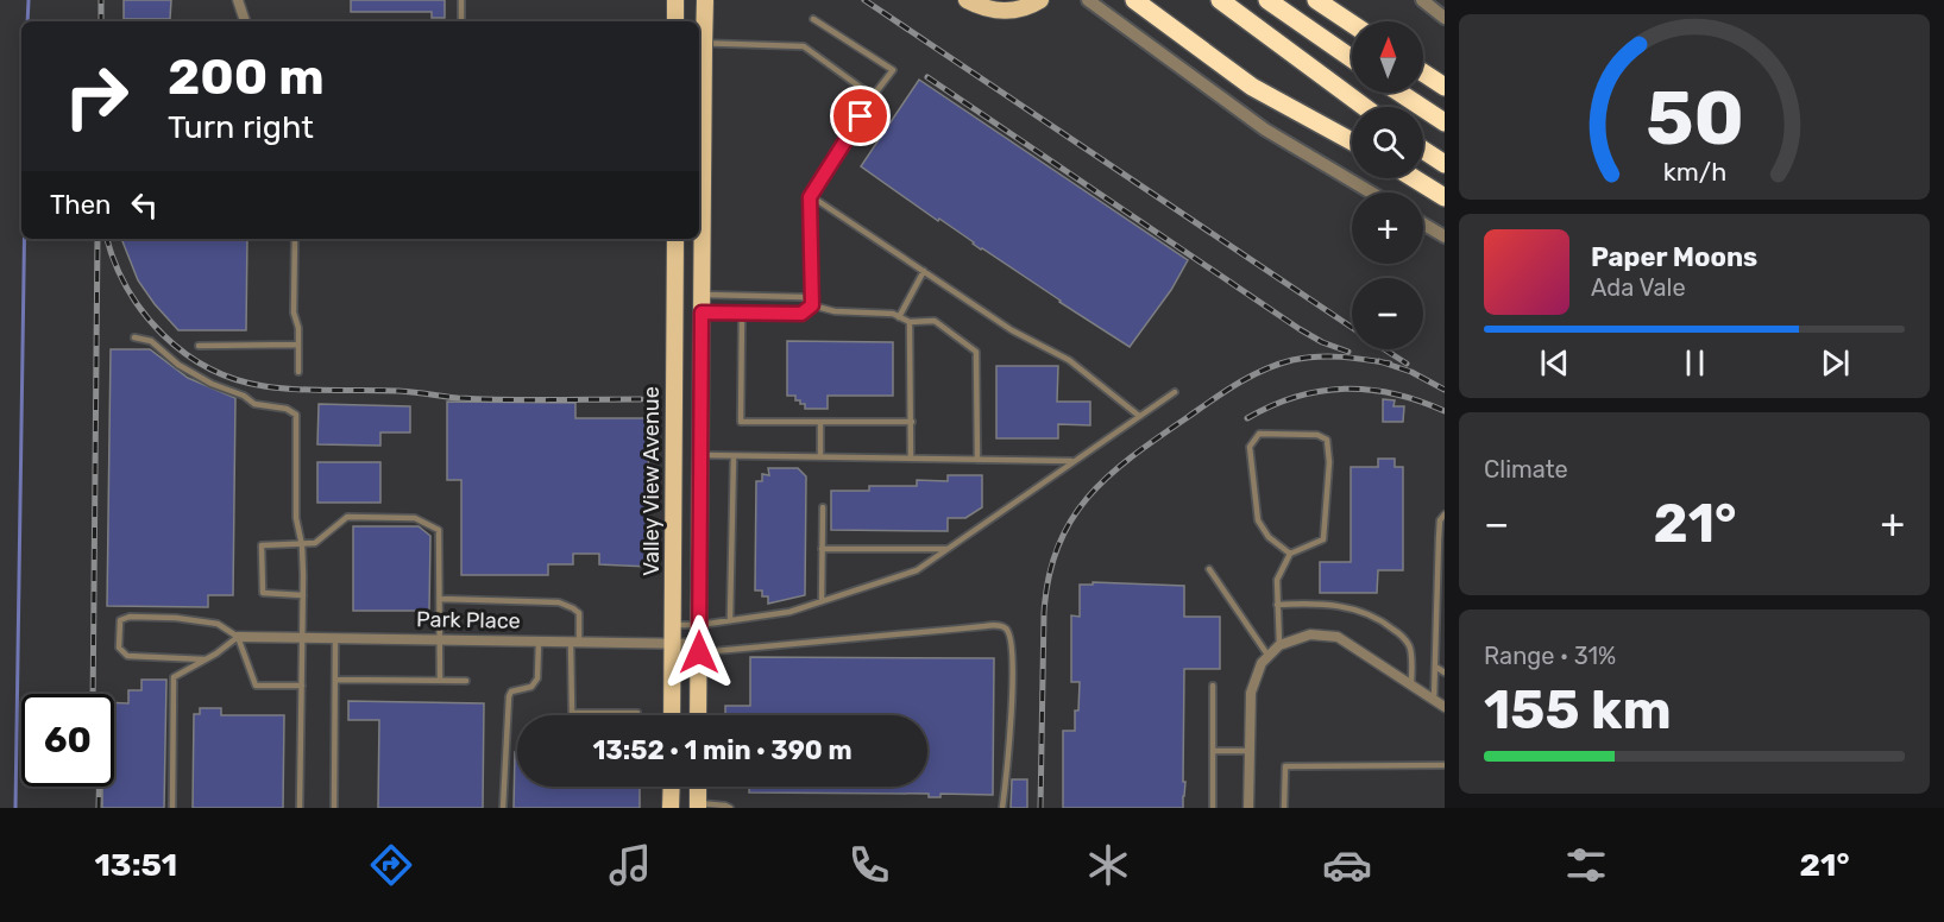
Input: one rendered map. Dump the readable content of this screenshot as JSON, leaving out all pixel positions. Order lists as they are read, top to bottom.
{
  "streets": {
    "main road": ["Valley View Avenue"],
    "street": ["Park Place"]
  },
  "crossings": [
    ["Valley View Avenue", "Park Place"]
  ],
  "north": "top",
  "page": {
    "map_buttons": ["+", "−"],
    "turn": ["200 m", "Turn right"],
    "then": "Then",
    "song": ["Paper Moons", "Ada Vale"],
    "tile": [
      "Climate",
      ["Range · 31%", "155 km"]
    ],
    "heat": ["−", "21°", "+"],
    "limit": "60",
    "trip": "13:52 · 1 min · 390 m",
    "tabs": ["13:51", "21°"],
    "gauge": ["50", "km/h"]
  }
}
